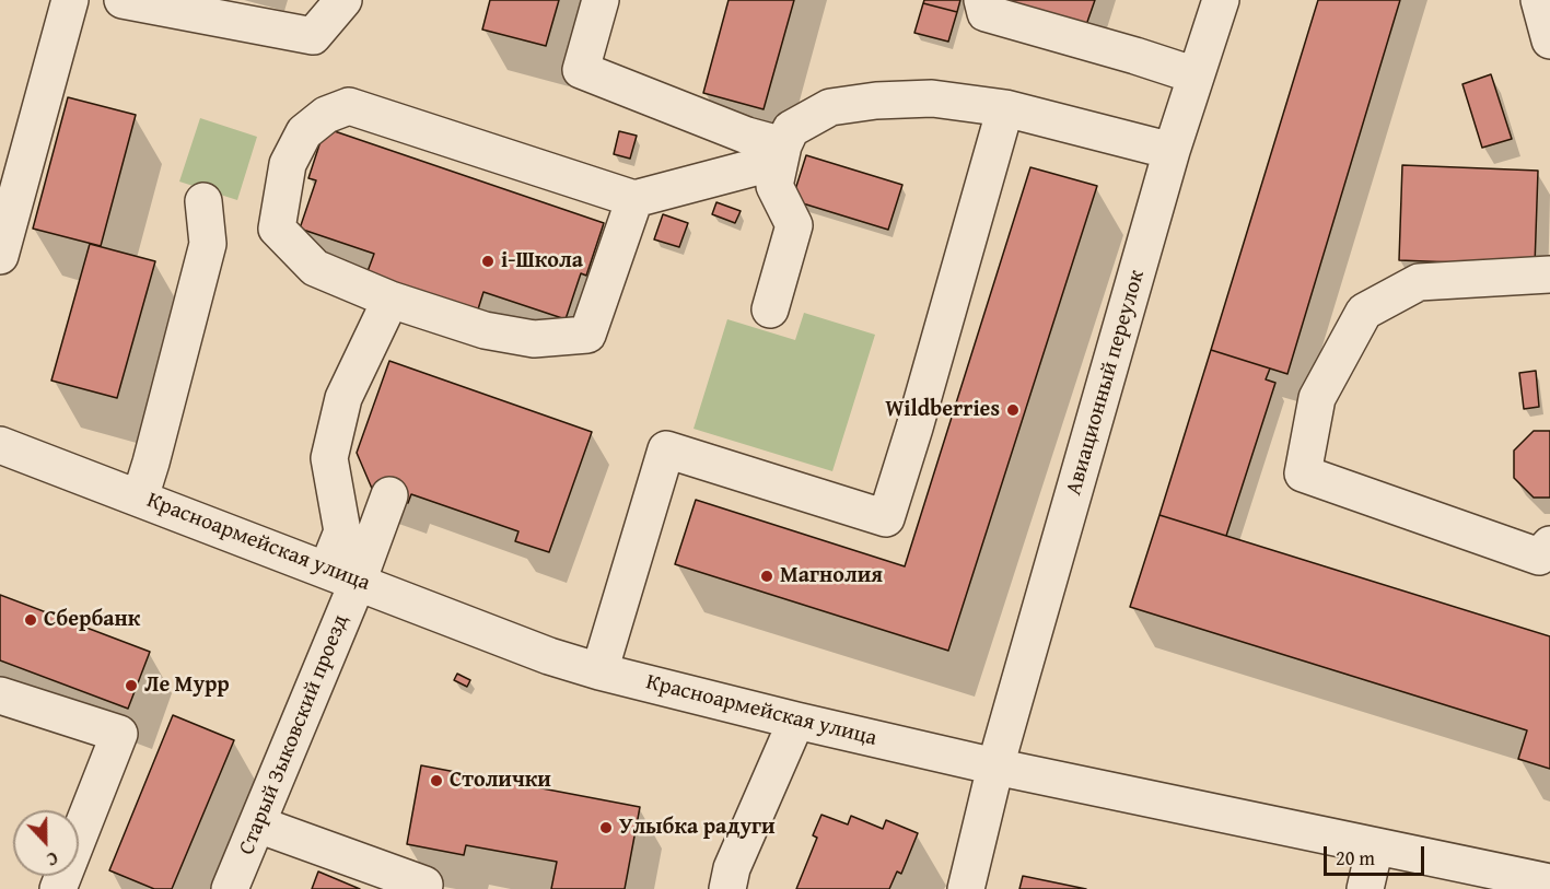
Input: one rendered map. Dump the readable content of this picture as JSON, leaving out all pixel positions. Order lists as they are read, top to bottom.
{
  "streets": {
    "street": ["Авиационный переулок", "Красноармейская улица", "Старый Зыковский проезд"]
  },
  "crossings": [
    ["Авиационный переулок", "Красноармейская улица"],
    ["Красноармейская улица", "Старый Зыковский проезд"]
  ],
  "places": [
    "i-Школа",
    "Wildberries",
    "Магнолия",
    "Сбербанк",
    "Ле Мурр",
    "Столички",
    "Улыбка радуги"
  ],
  "scale_bar": "20 m",
  "north": "bottom"
}
